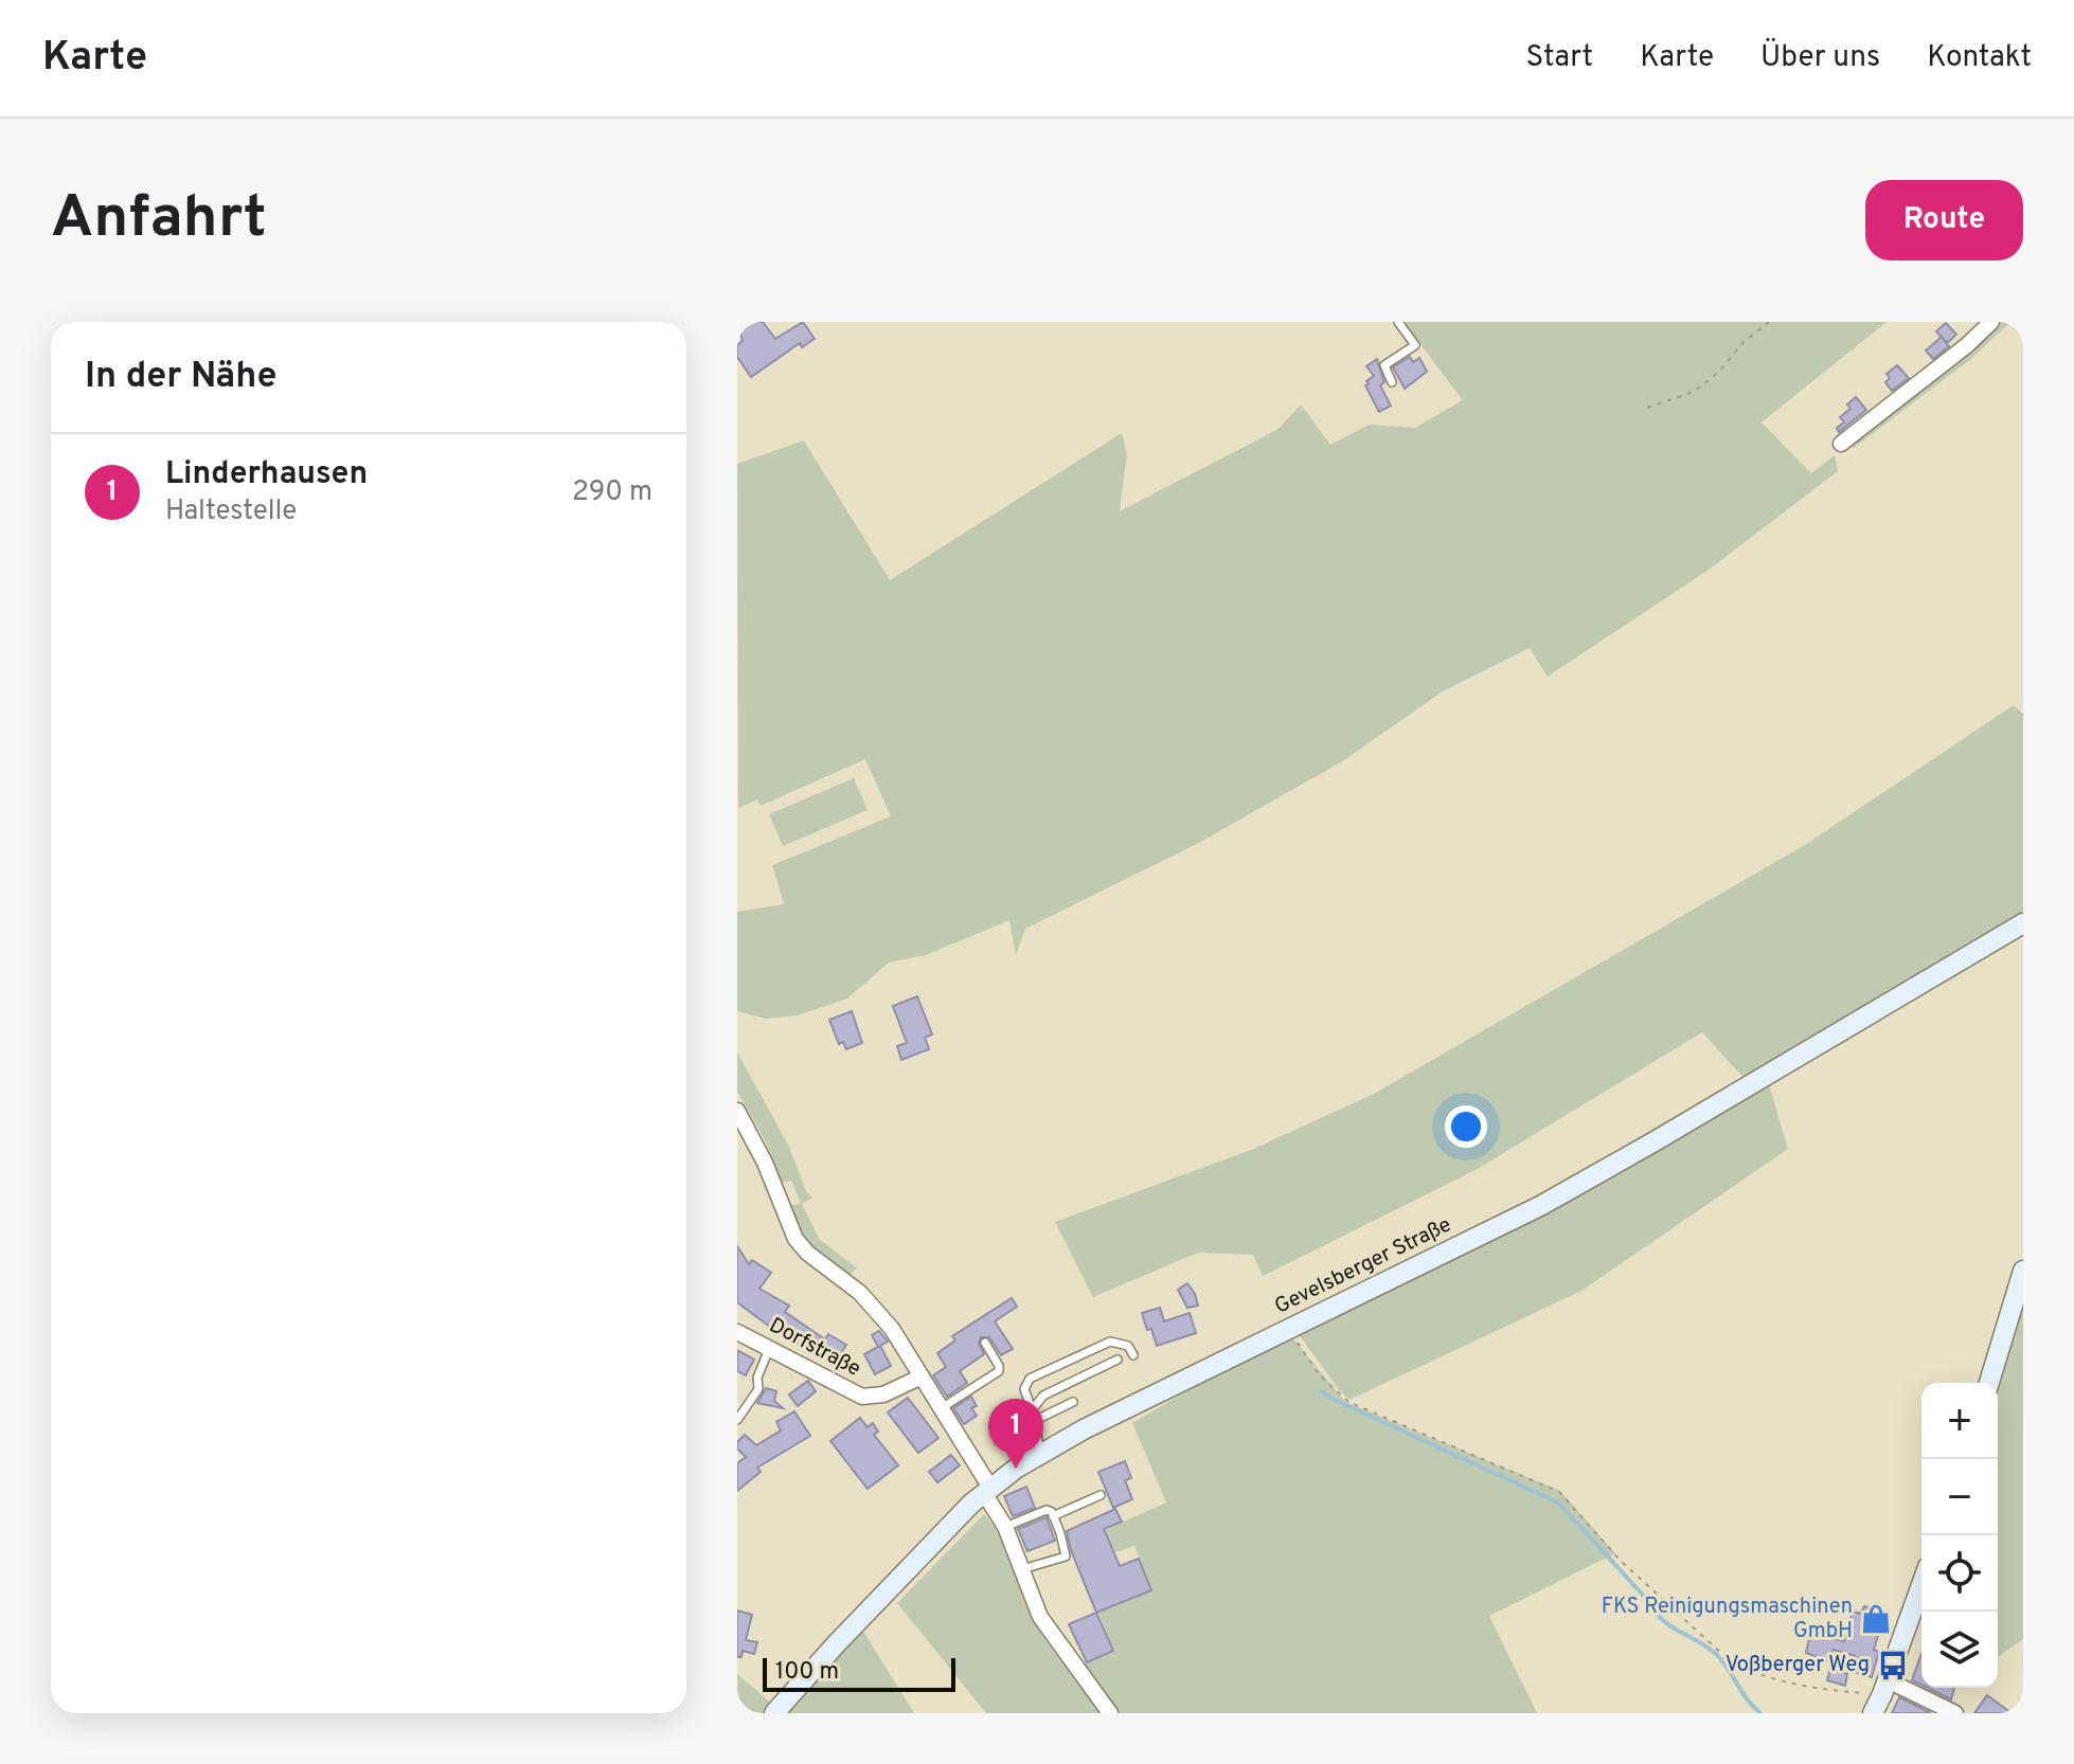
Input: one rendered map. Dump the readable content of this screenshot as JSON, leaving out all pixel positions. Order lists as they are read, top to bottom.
{
  "streets": {
    "main road": ["Gevelsberger Straße"],
    "street": ["Dorfstraße"]
  },
  "places": {
    "shop": ["FKS Reinigungsmaschinen GmbH"],
    "bus stop": ["Voßberger Weg"]
  },
  "scale_bar": "100 m",
  "page": {
    "header": "Karte",
    "nav": [
      "Start",
      "Karte",
      "Über uns",
      "Kontakt"
    ],
    "buttons": "Route",
    "title": "Anfahrt",
    "heading": "In der Nähe",
    "list": [
      {
        "mark": "1",
        "name": "Linderhausen",
        "note": "Haltestelle",
        "value": "290 m"
      }
    ],
    "map_buttons": ["+", "−"],
    "pins": "1",
    "scale": "100 m"
  }
}
